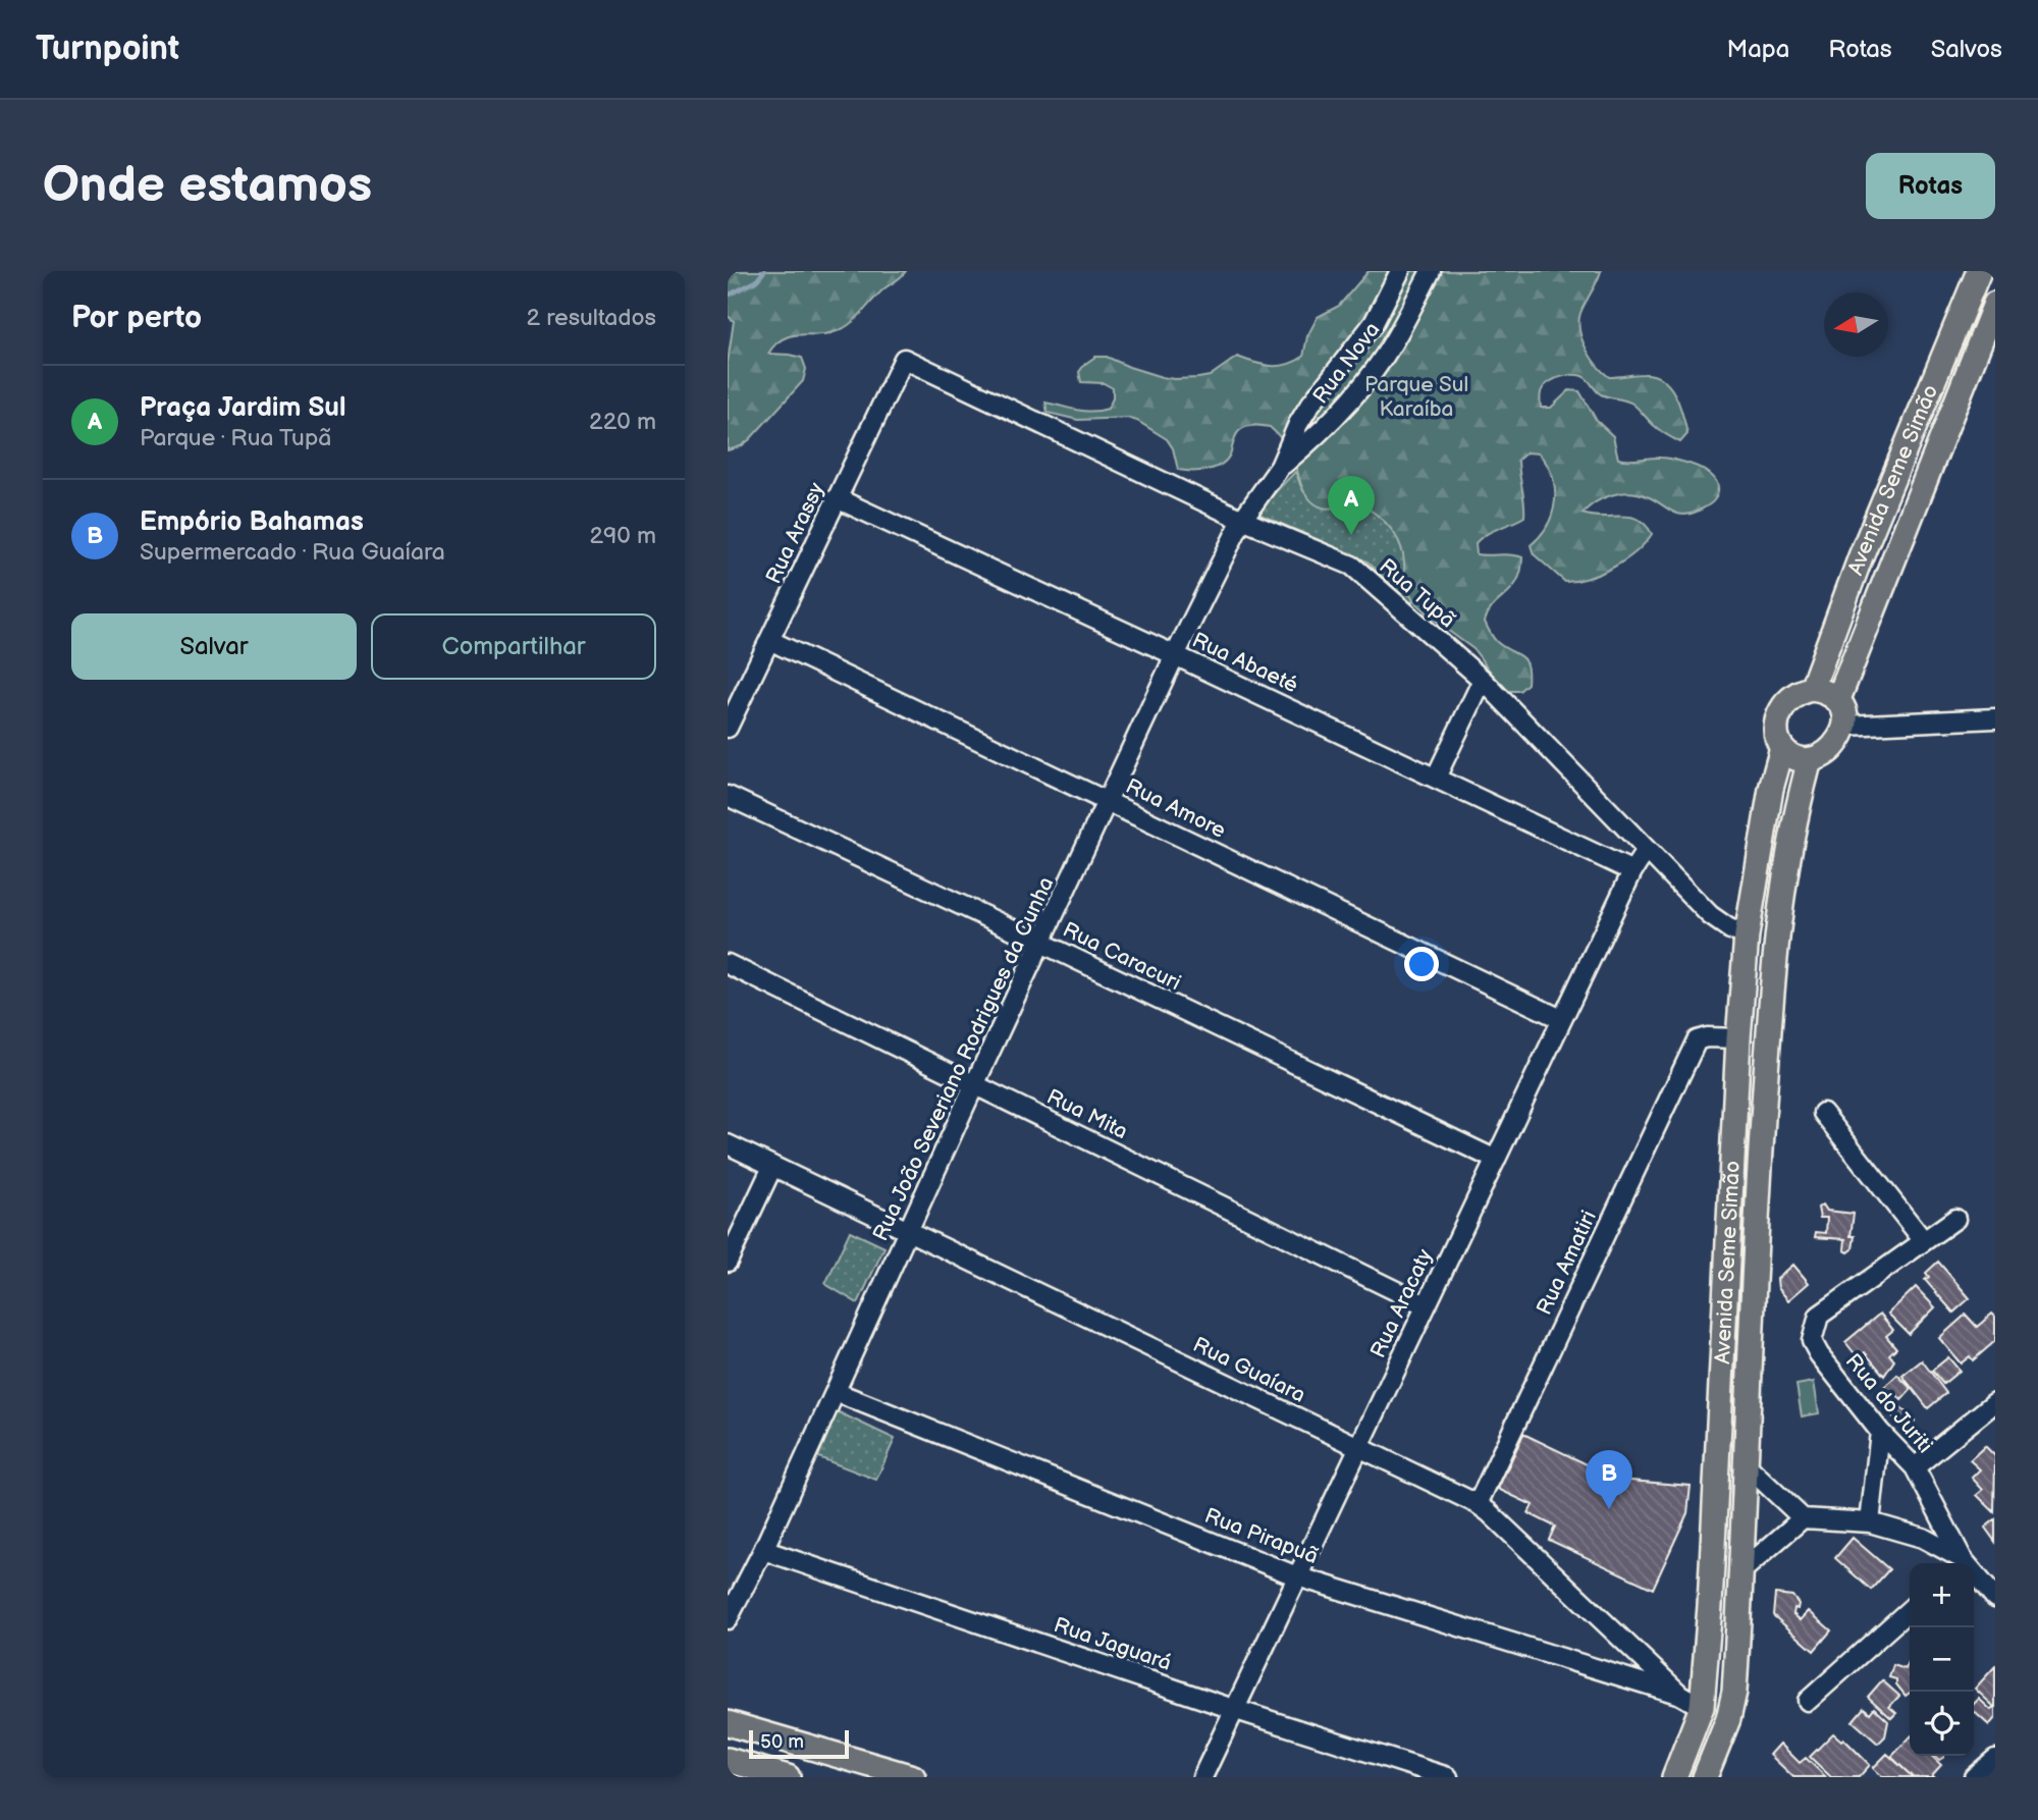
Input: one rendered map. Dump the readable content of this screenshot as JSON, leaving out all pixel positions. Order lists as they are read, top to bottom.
{
  "streets": {
    "main road": ["Avenida Seme Simão"],
    "street": [
      "Rua Nova",
      "Rua Arassy",
      "Rua Tupã",
      "Rua Abaeté",
      "Rua Amore",
      "Rua Caracuri",
      "Rua João Severiano Rodrigues da Cunha",
      "Rua Mita",
      "Rua Amatiri",
      "Rua Aracaty",
      "Rua Guaíara",
      "Rua do Juriti",
      "Rua Pirapuã",
      "Rua Jaguará"
    ]
  },
  "crossings": [
    ["Rua Nova", "Rua Tupã"],
    ["Rua Nova", "Rua João Severiano Rodrigues da Cunha"],
    ["Avenida Seme Simão", "Rua Tupã"],
    ["Avenida Seme Simão", "Rua Amatiri"],
    ["Avenida Seme Simão", "Rua Guaíara"],
    ["Rua Arassy", "Rua Tupã"],
    ["Rua Arassy", "Rua Abaeté"],
    ["Rua Arassy", "Rua Amore"],
    ["Rua Tupã", "Rua João Severiano Rodrigues da Cunha"],
    ["Rua Tupã", "Rua Aracaty"],
    ["Rua Abaeté", "Rua João Severiano Rodrigues da Cunha"],
    ["Rua Abaeté", "Rua Aracaty"],
    ["Rua Amore", "Rua João Severiano Rodrigues da Cunha"],
    ["Rua Amore", "Rua Aracaty"],
    ["Rua Caracuri", "Rua João Severiano Rodrigues da Cunha"],
    ["Rua Caracuri", "Rua Aracaty"],
    ["Rua João Severiano Rodrigues da Cunha", "Rua Mita"],
    ["Rua João Severiano Rodrigues da Cunha", "Rua Guaíara"],
    ["Rua João Severiano Rodrigues da Cunha", "Rua Pirapuã"],
    ["Rua João Severiano Rodrigues da Cunha", "Rua Jaguará"],
    ["Rua Mita", "Rua Aracaty"],
    ["Rua Amatiri", "Rua Guaíara"],
    ["Rua Aracaty", "Rua Guaíara"],
    ["Rua Aracaty", "Rua Pirapuã"],
    ["Rua Aracaty", "Rua Jaguará"],
    ["Rua Guaíara", "Rua Pirapuã"]
  ],
  "parks": ["Parque Sul Karaíba"],
  "scale_bar": "50 m",
  "north": "left",
  "page": {
    "header": "Turnpoint",
    "nav": ["Mapa", "Rotas", "Salvos"],
    "buttons": [
      "Rotas",
      ["Salvar", "Compartilhar"]
    ],
    "title": "Onde estamos",
    "heading": ["Por perto", "2 resultados"],
    "list": [
      {
        "mark": "A",
        "name": "Praça Jardim Sul",
        "note": "Parque · Rua Tupã",
        "value": "220 m"
      },
      {
        "mark": "B",
        "name": "Empório Bahamas",
        "note": "Supermercado · Rua Guaíara",
        "value": "290 m"
      }
    ],
    "pins": ["A", "B"],
    "map_buttons": ["+", "−"],
    "scale": "50 m"
  }
}
